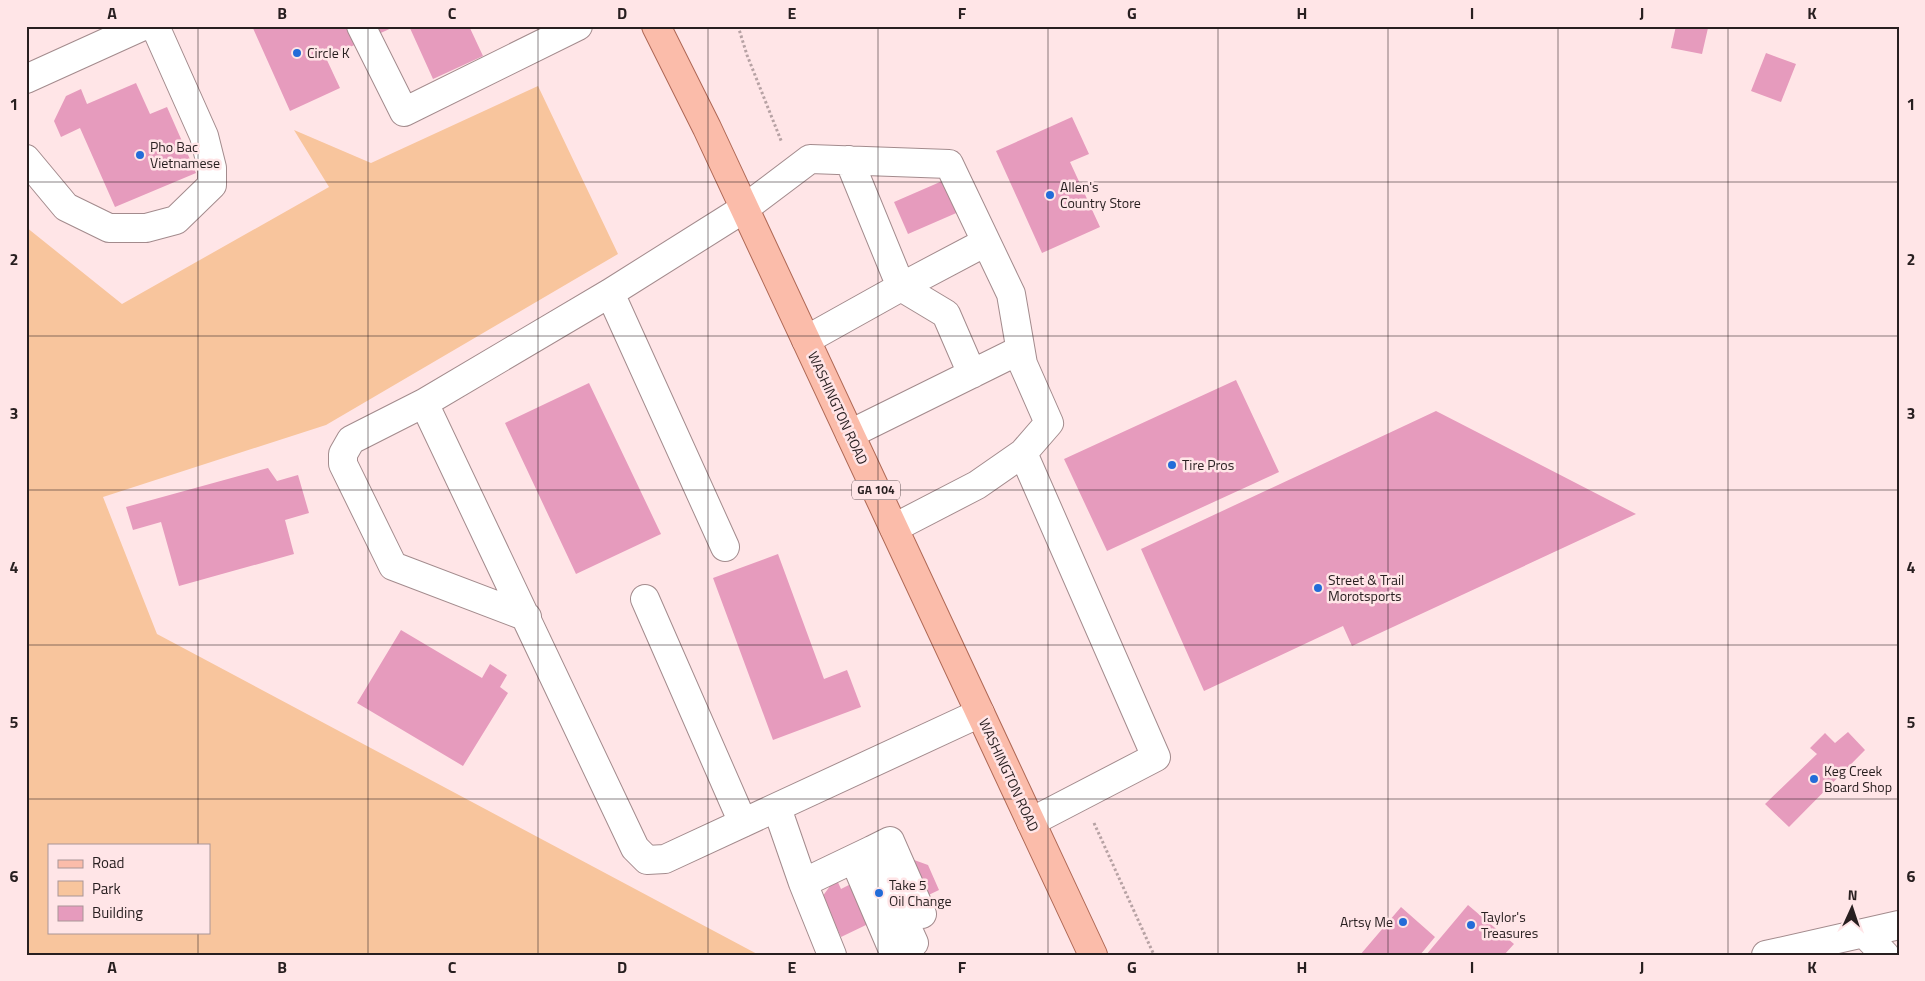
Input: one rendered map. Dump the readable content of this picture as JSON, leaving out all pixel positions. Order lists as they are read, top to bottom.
{
  "streets": {
    "main road": ["WASHINGTON ROAD", "GA 104"]
  },
  "places": [
    "Circle K",
    "Pho Bac Vietnamese",
    "Allen's Country Store",
    "Tire Pros",
    "Street & Trail Morotsports",
    "Keg Creek Board Shop",
    "Take 5 Oil Change",
    "Artsy Me",
    "Taylor's Treasures"
  ],
  "legend": ["Road", "Park", "Building"],
  "north": "top",
  "grid": {
    "columns": [
      "A",
      "B",
      "C",
      "D",
      "E",
      "F",
      "G",
      "H",
      "I",
      "J",
      "K"
    ],
    "rows": [
      "1",
      "2",
      "3",
      "4",
      "5",
      "6"
    ]
  }
}
